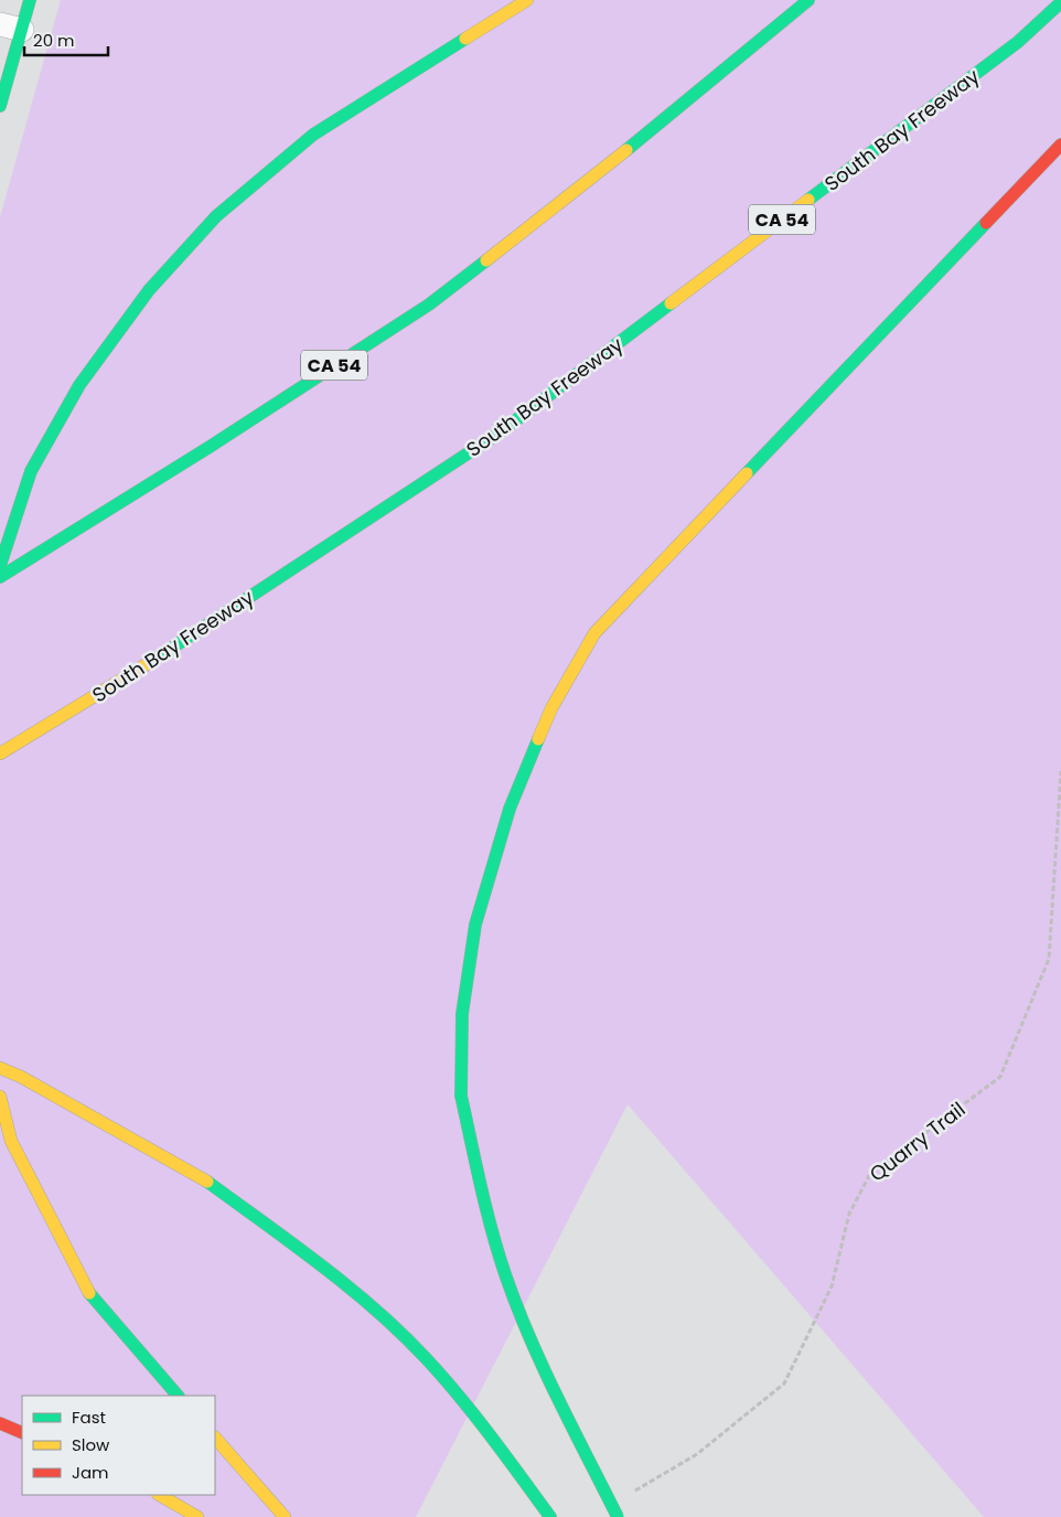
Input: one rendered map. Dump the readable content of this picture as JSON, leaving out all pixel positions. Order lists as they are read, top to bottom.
{
  "streets": {
    "main road": ["South Bay Freeway", "CA 54"],
    "path": ["Quarry Trail"]
  },
  "legend": ["Fast", "Slow", "Jam"],
  "scale_bar": "20 m"
}
